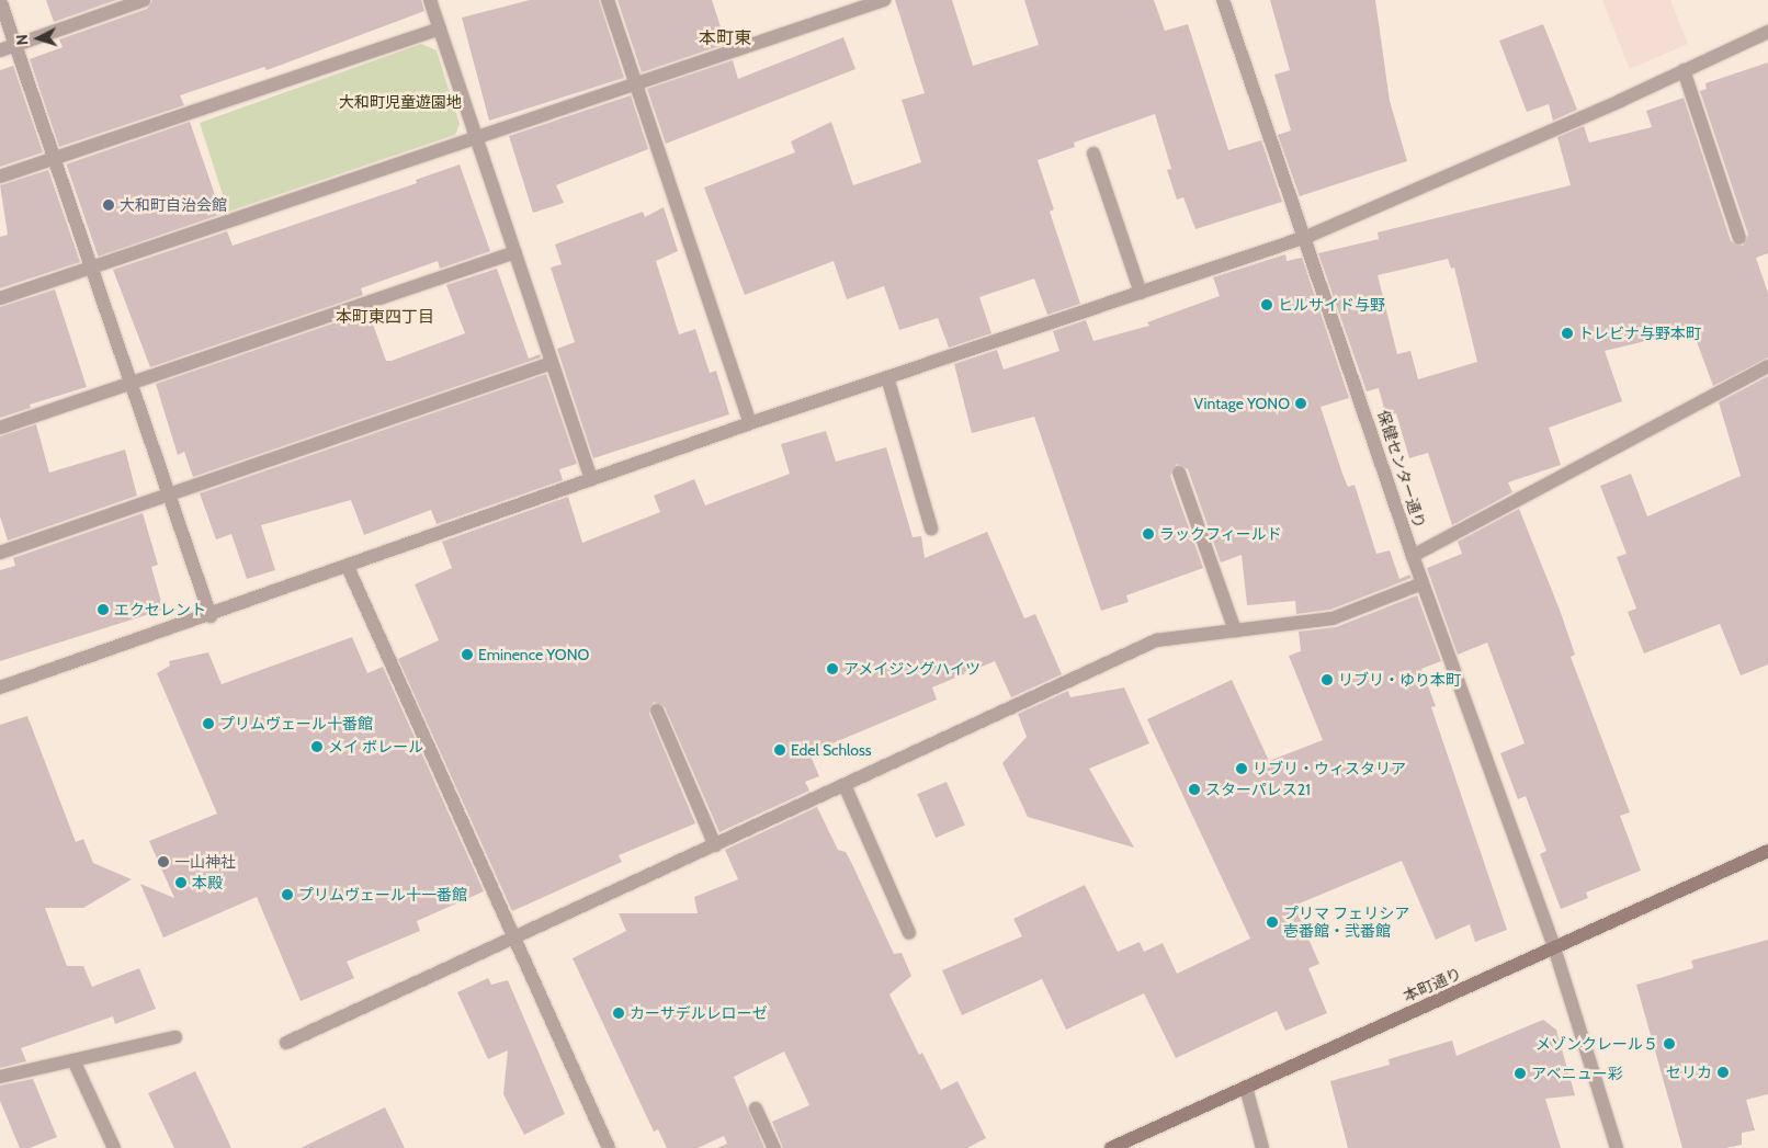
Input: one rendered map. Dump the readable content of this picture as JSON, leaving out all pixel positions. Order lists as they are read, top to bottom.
{
  "streets": {
    "main road": ["本町通り"],
    "street": ["保健センター通り"]
  },
  "crossings": [
    ["保健センター通り", "本町通り"]
  ],
  "districts": ["本町東", "本町東四丁目"],
  "parks": ["大和町児童遊園地"],
  "places": [
    "大和町自治会館",
    "ヒルサイド与野",
    "トレビナ与野本町",
    "Vintage YONO",
    "ラックフィールド",
    "エクセレント",
    "Eminence YONO",
    "アメイジングハイツ",
    "リブリ・ゆり本町",
    "プリムヴェール十番館",
    "メイ ボレール",
    "Edel Schloss",
    "リブリ・ウィスタリア",
    "スターパレス21",
    "一山神社",
    "本殿",
    "プリムヴェール十一番館",
    "プリマ フェリシア 壱番館・弐番館",
    "カーサデルレローゼ",
    "メゾンクレール５",
    "セリカ",
    "アベニュー彩"
  ],
  "north": "left"
}
